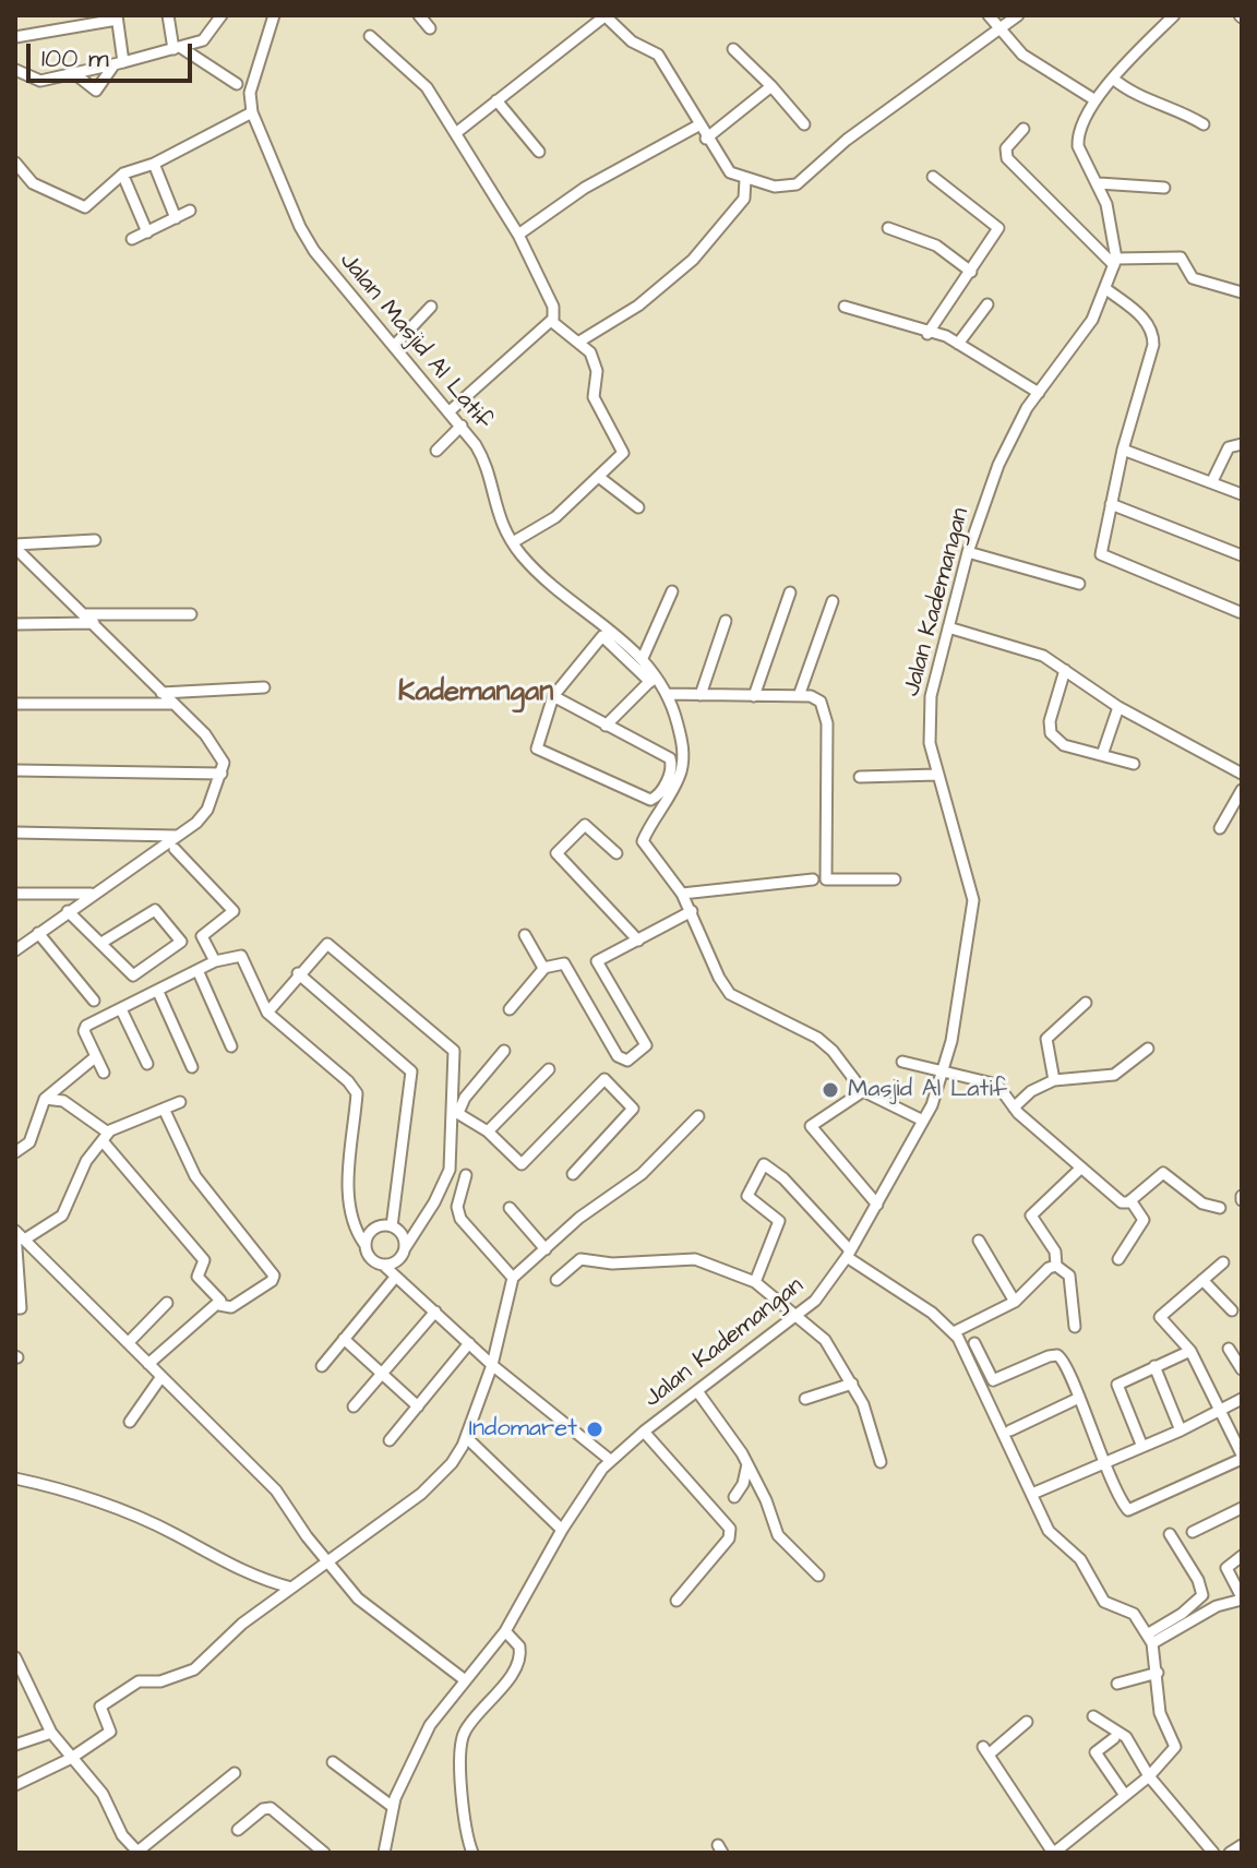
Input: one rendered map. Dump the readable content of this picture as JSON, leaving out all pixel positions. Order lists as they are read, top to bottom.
{
  "streets": {
    "street": ["Jalan Masjid Al Latif", "Jalan Kademangan"]
  },
  "crossings": [
    ["Jalan Masjid Al Latif", "Jalan Kademangan"]
  ],
  "districts": ["Kademangan"],
  "places": ["Masjid Al Latif", "Indomaret"],
  "scale_bar": "100 m"
}
